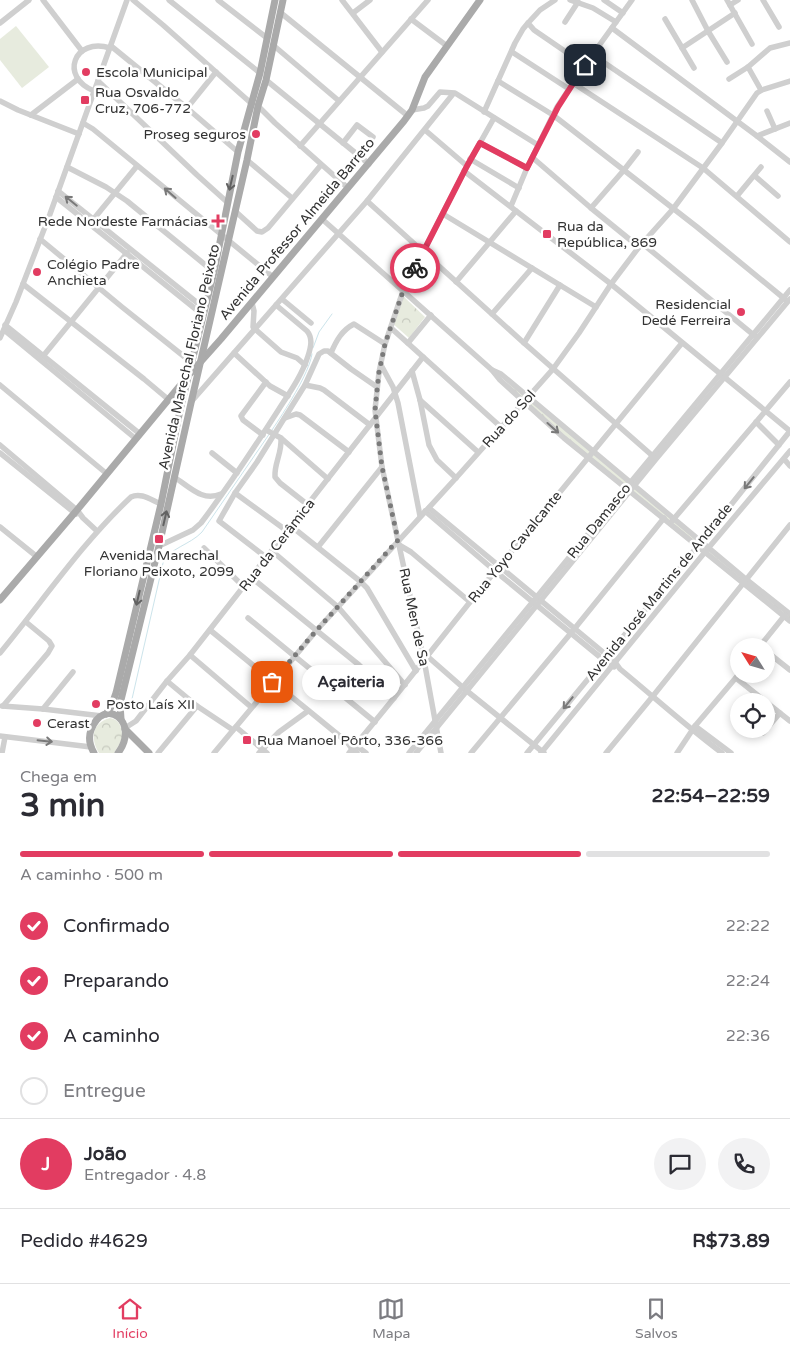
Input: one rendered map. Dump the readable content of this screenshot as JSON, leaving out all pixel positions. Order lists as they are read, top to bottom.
{
  "streets": {
    "main road": ["Avenida Professor Almeida Barreto", "Avenida Marechal Floriano Peixoto"],
    "street": [
      "Rua do Sol",
      "Rua Damasco",
      "Rua da Cerâmica",
      "Rua Yoyo Cavalcante",
      "Avenida José Martins de Andrade",
      "Rua Men de Sa"
    ]
  },
  "crossings": [
    ["Avenida Professor Almeida Barreto", "Avenida Marechal Floriano Peixoto"],
    ["Rua do Sol", "Rua Men de Sa"],
    ["Rua Damasco", "Rua Men de Sa"],
    ["Rua da Cerâmica", "Rua Men de Sa"],
    ["Rua Yoyo Cavalcante", "Rua Men de Sa"]
  ],
  "places": {
    "other": [
      "Escola Municipal",
      "Proseg seguros",
      "Colégio Padre Anchieta",
      "Residencial Dedé Ferreira",
      "Açaiteria",
      "Posto Laís XII",
      "Cerast"
    ],
    "transit": [
      "Rua Osvaldo Cruz, 706-772",
      "Rua da República, 869",
      "Avenida Marechal Floriano Peixoto, 2099",
      "Rua Manoel Pôrto, 336-366"
    ],
    "health": ["Rede Nordeste Farmácias"]
  },
  "north": "top left",
  "page": {
    "bubble": "Açaiteria",
    "heading": ["3 min", "Chega em", "22:54–22:59"],
    "panel": [
      "João",
      "Entregador · 4.8",
      "Pedido #4629",
      "R$73.89"
    ],
    "bar": "A caminho · 500 m",
    "list": [
      ["Confirmado", "22:22"],
      ["Preparando", "22:24"],
      ["A caminho", "22:36"],
      "Entregue"
    ],
    "round": "J",
    "tabs": ["Início", "Mapa", "Salvos"]
  }
}
